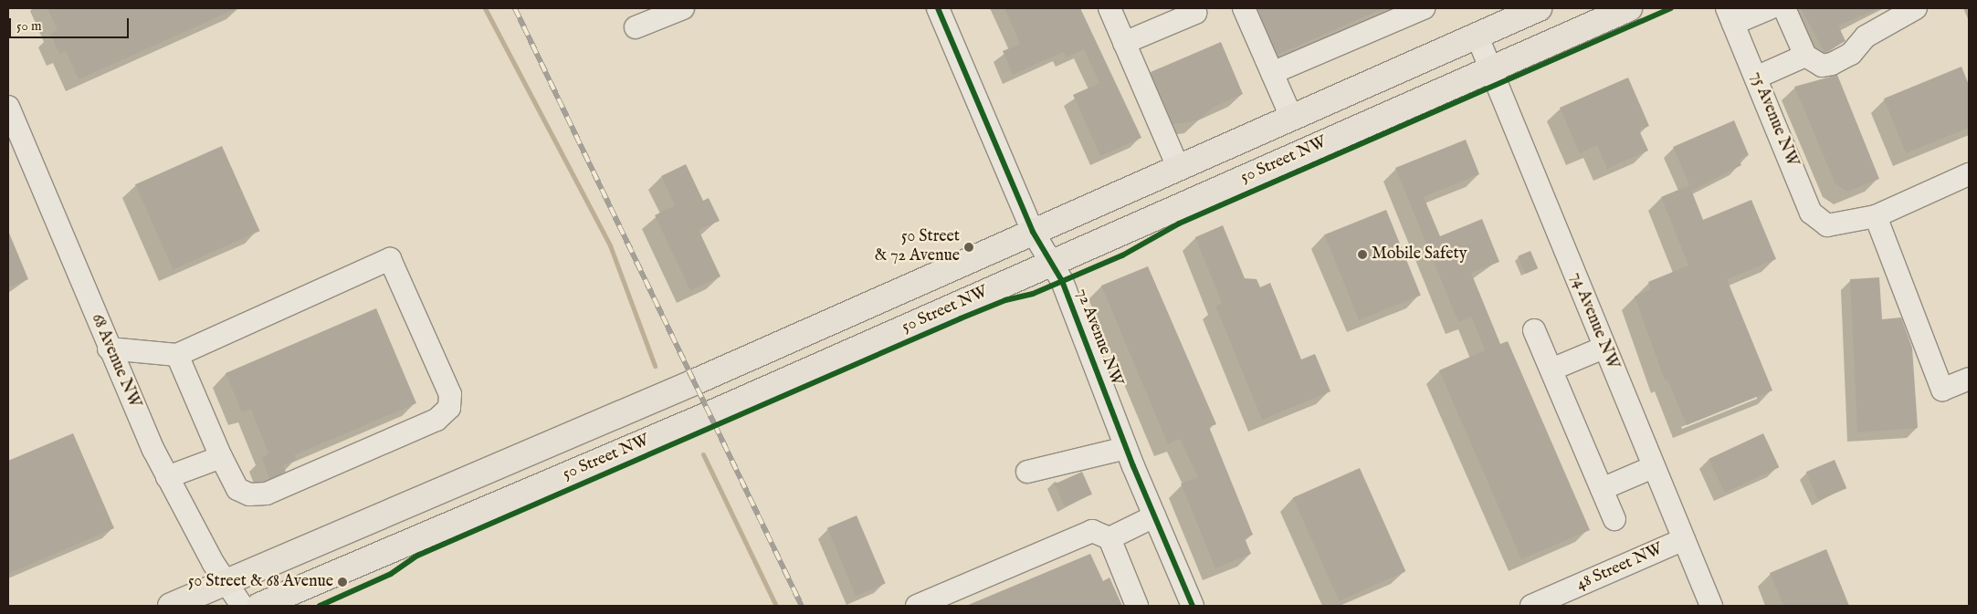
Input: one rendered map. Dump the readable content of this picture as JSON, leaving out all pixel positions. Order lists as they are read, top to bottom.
{
  "streets": {
    "main road": ["50 Street NW"],
    "street": [
      "75 Avenue NW",
      "74 Avenue NW",
      "72 Avenue NW",
      "68 Avenue NW",
      "48 Street NW"
    ]
  },
  "crossings": [
    ["50 Street NW", "74 Avenue NW"],
    ["50 Street NW", "72 Avenue NW"],
    ["74 Avenue NW", "48 Street NW"]
  ],
  "places": ["50 Street & 72 Avenue", "Mobile Safety", "50 Street & 68 Avenue"],
  "scale_bar": "50 m"
}
